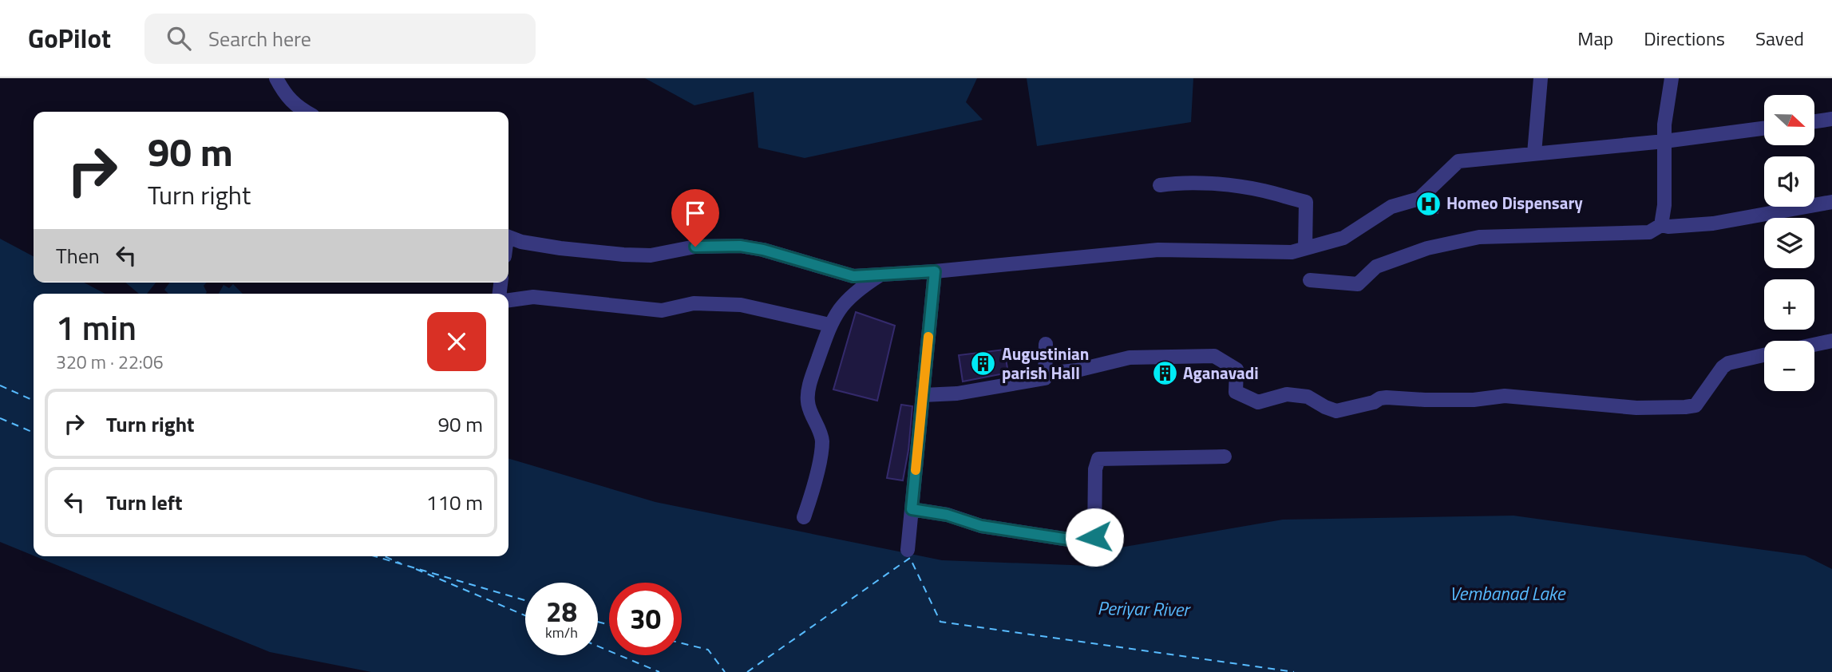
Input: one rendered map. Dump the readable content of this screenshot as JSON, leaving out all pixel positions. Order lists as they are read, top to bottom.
{
  "water": ["Vembanad Lake", "Periyar River"],
  "places": {
    "hospital": ["Homeo Dispensary"],
    "building": ["Augustinian parish Hall", "Aganavadi"]
  },
  "north": "right",
  "page": {
    "header": "GoPilot",
    "search": "Search here",
    "nav": ["Map", "Directions", "Saved"],
    "map_buttons": ["+", "−"],
    "turn": ["90 m", "Turn right"],
    "then": "Then",
    "heading": ["1 min", "320 m · 22:06"],
    "list": [
      {
        "name": "Turn right",
        "value": "90 m"
      },
      {
        "name": "Turn left",
        "value": "110 m"
      }
    ],
    "speed": "28 km/h",
    "limit": "30"
  }
}
